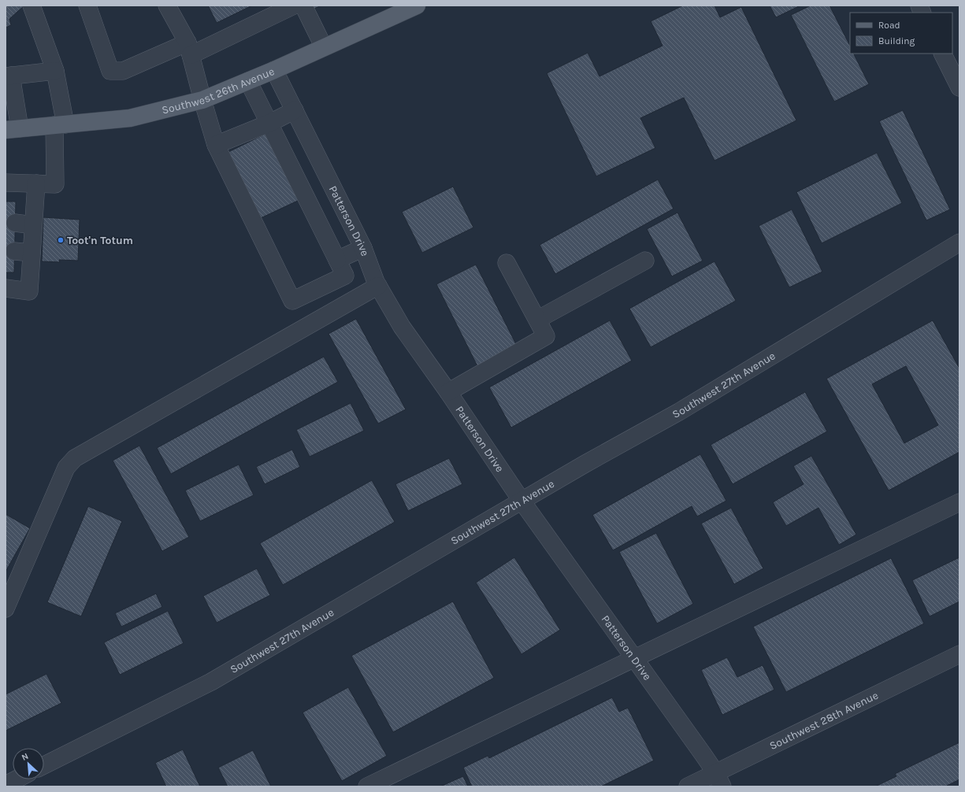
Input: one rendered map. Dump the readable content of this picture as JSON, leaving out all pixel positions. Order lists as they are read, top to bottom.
{
  "streets": {
    "main road": ["Southwest 26th Avenue"],
    "street": ["Patterson Drive", "Southwest 27th Avenue", "Southwest 28th Avenue"]
  },
  "crossings": [
    ["Southwest 26th Avenue", "Patterson Drive"],
    ["Patterson Drive", "Southwest 27th Avenue"],
    ["Patterson Drive", "Southwest 28th Avenue"]
  ],
  "places": ["Toot'n Totum"],
  "legend": ["Road", "Building"],
  "north": "top left"
}
